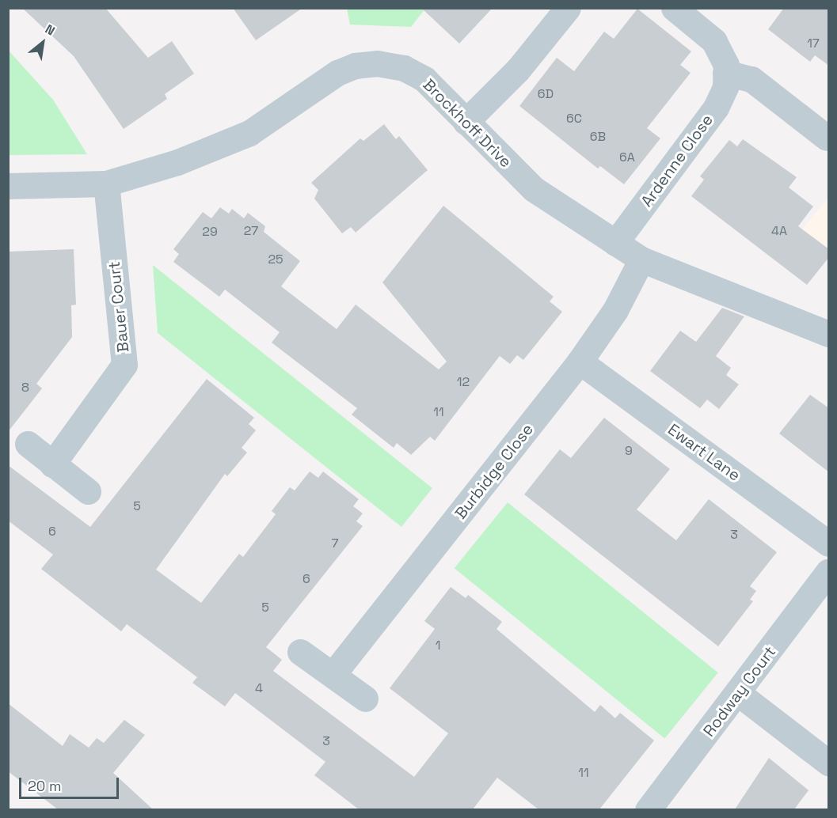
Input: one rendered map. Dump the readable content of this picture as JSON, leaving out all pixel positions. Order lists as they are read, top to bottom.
{
  "streets": {
    "street": [
      "Brockhoff Drive",
      "Ardenne Close",
      "Bauer Court",
      "Ewart Lane",
      "Burbidge Close",
      "Rodway Court"
    ]
  },
  "crossings": [
    ["Brockhoff Drive", "Ardenne Close"],
    ["Brockhoff Drive", "Bauer Court"],
    ["Brockhoff Drive", "Burbidge Close"],
    ["Ewart Lane", "Burbidge Close"]
  ],
  "house_numbers": [
    "17",
    "6D",
    "6C",
    "6B",
    "6A",
    "27",
    "4A",
    "29",
    "25",
    "12",
    "8",
    "11",
    "9",
    "5",
    "6",
    "3",
    "7",
    "6",
    "5",
    "1",
    "4",
    "3",
    "11"
  ],
  "scale_bar": "20 m",
  "north": "top right"
}
